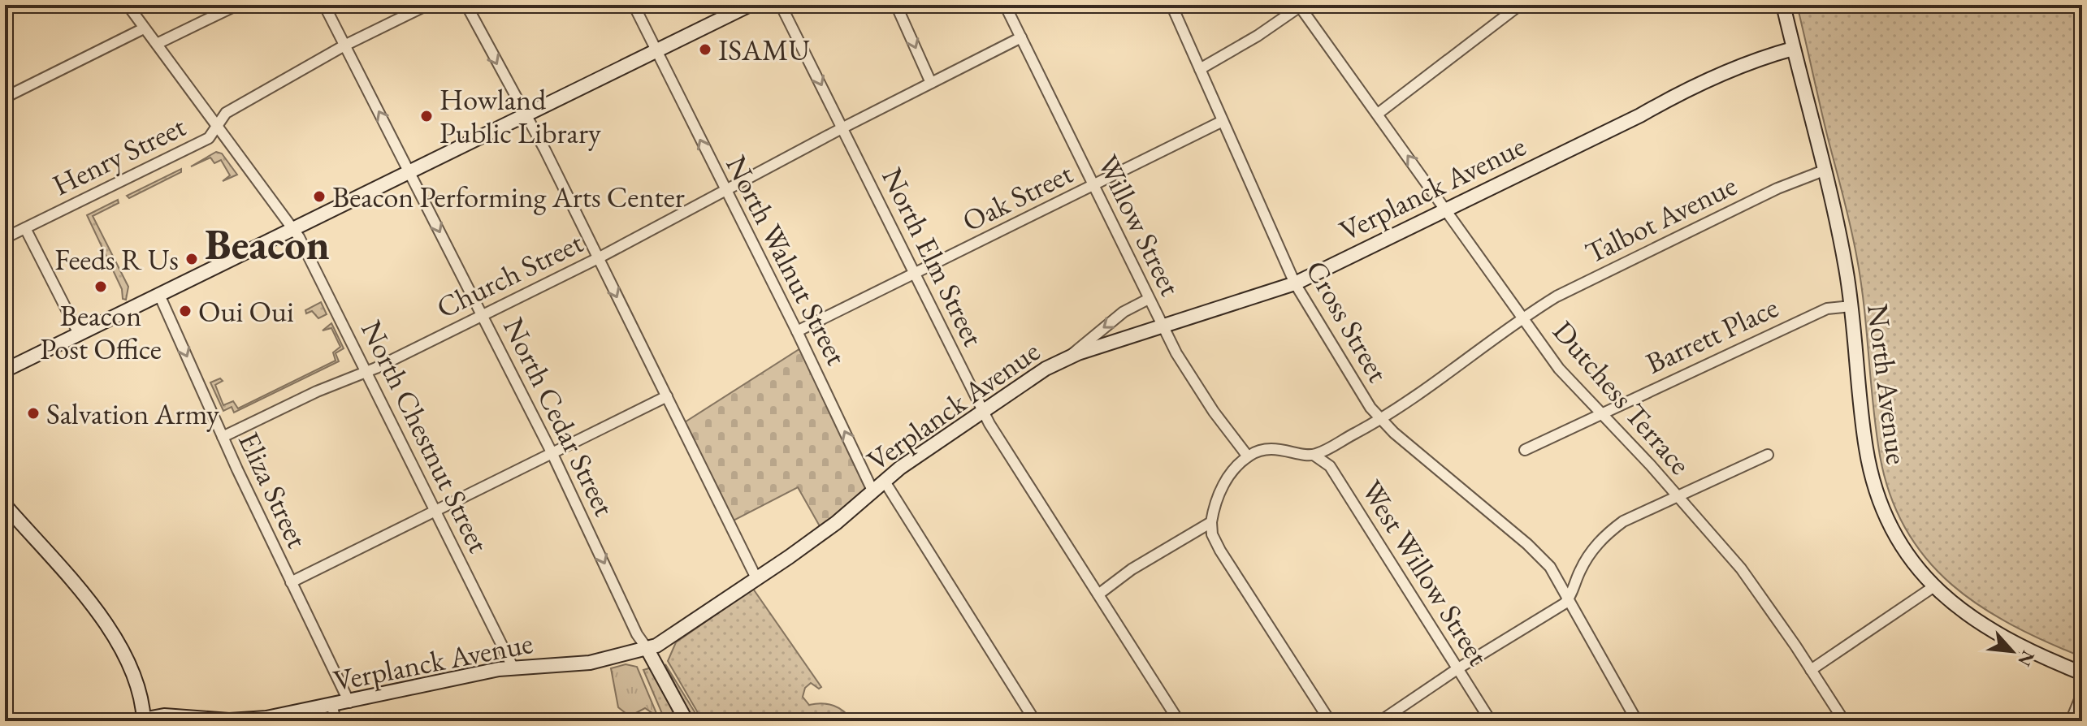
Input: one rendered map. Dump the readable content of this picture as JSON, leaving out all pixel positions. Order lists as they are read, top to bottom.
{
  "streets": {
    "street": [
      "Henry Street",
      "Verplanck Avenue",
      "Oak Street",
      "Talbot Avenue",
      "Willow Street",
      "North Elm Street",
      "North Walnut Street",
      "Church Street",
      "Cross Street",
      "Barrett Place",
      "North Avenue",
      "Dutchess Terrace",
      "North Cedar Street",
      "North Chestnut Street",
      "Eliza Street",
      "West Willow Street"
    ]
  },
  "crossings": [
    ["Henry Street", "North Cedar Street"],
    ["Henry Street", "North Chestnut Street"],
    ["Verplanck Avenue", "Willow Street"],
    ["Verplanck Avenue", "North Elm Street"],
    ["Verplanck Avenue", "North Walnut Street"],
    ["Verplanck Avenue", "Cross Street"],
    ["Verplanck Avenue", "North Avenue"],
    ["Verplanck Avenue", "Dutchess Terrace"],
    ["Verplanck Avenue", "North Cedar Street"],
    ["Verplanck Avenue", "North Chestnut Street"],
    ["Verplanck Avenue", "Eliza Street"],
    ["Oak Street", "Willow Street"],
    ["Oak Street", "North Elm Street"],
    ["Oak Street", "North Walnut Street"],
    ["Oak Street", "Cross Street"],
    ["Talbot Avenue", "Cross Street"],
    ["Talbot Avenue", "North Avenue"],
    ["Talbot Avenue", "Dutchess Terrace"],
    ["Talbot Avenue", "West Willow Street"],
    ["Willow Street", "Church Street"],
    ["North Elm Street", "Church Street"],
    ["North Walnut Street", "Church Street"],
    ["Church Street", "North Cedar Street"],
    ["Church Street", "North Chestnut Street"],
    ["Church Street", "Eliza Street"],
    ["Barrett Place", "North Avenue"],
    ["Barrett Place", "Dutchess Terrace"]
  ],
  "one_way": ["North Walnut Street"],
  "districts": ["Beacon"],
  "places": [
    "ISAMU",
    "Howland Public Library",
    "Beacon Performing Arts Center",
    "Feeds R Us",
    "Beacon Post Office",
    "Oui Oui",
    "Salvation Army"
  ],
  "north": "bottom right"
}
